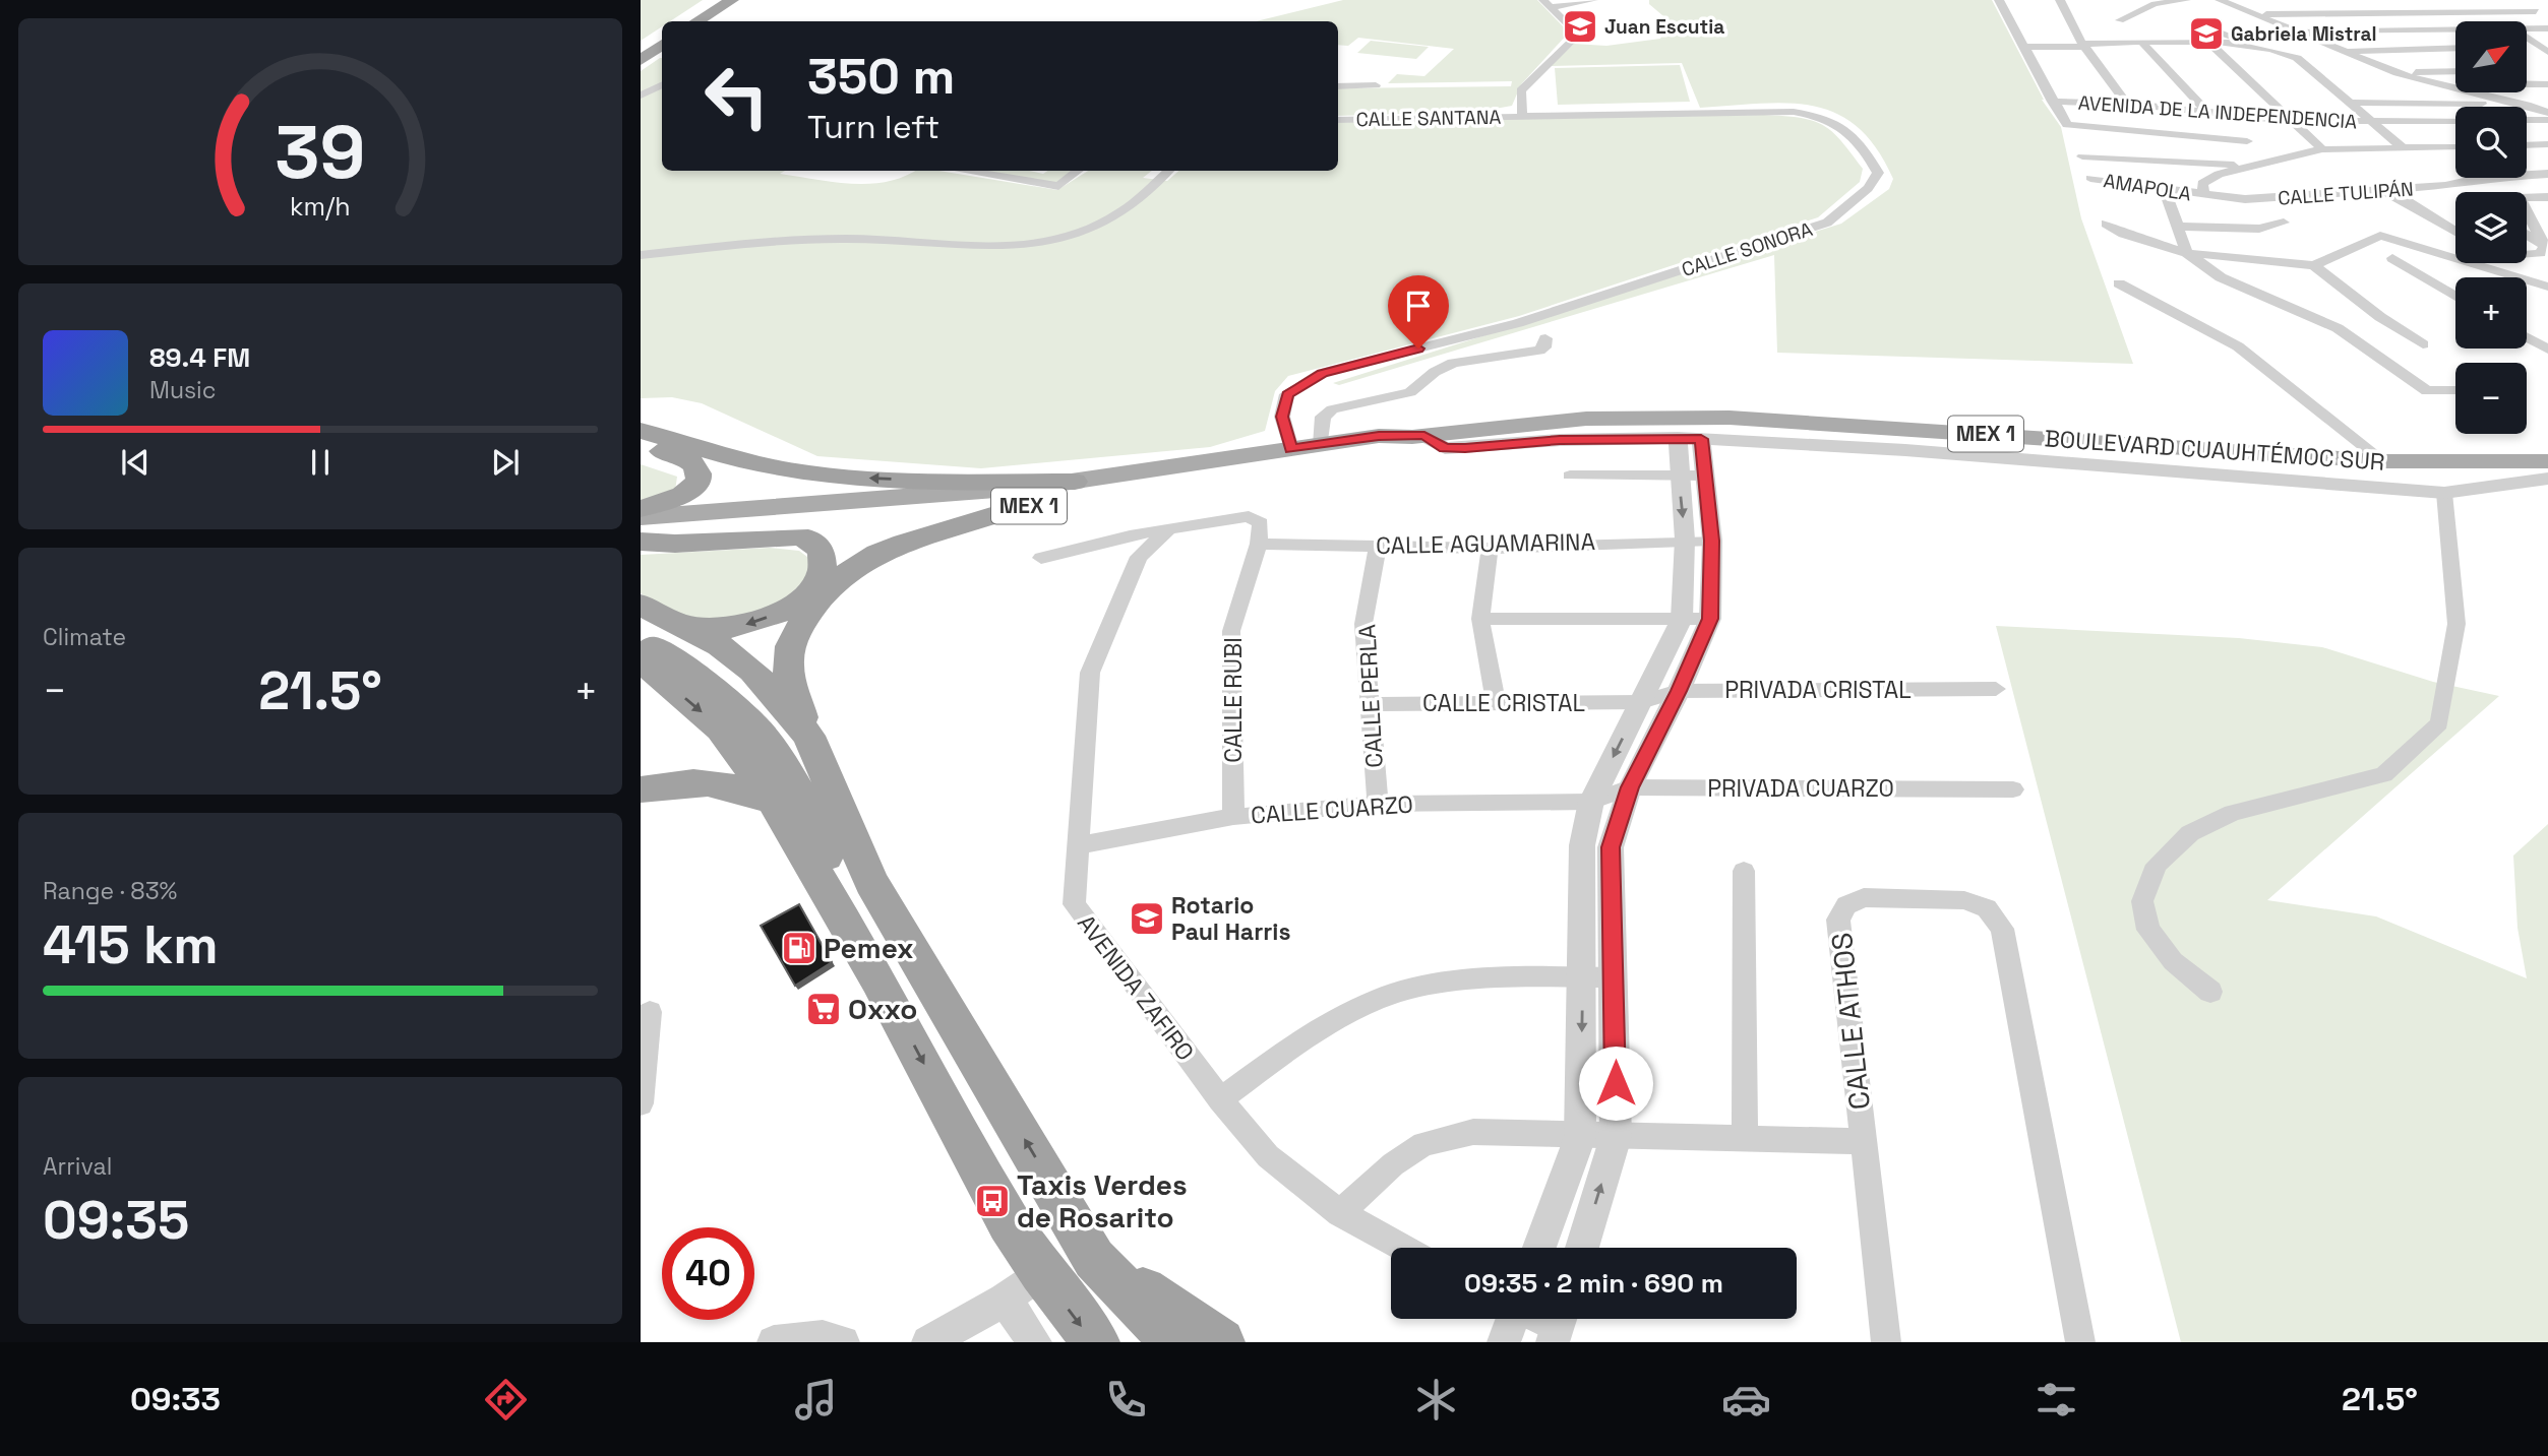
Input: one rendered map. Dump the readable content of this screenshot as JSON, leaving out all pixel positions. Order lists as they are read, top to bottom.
{
  "streets": {
    "main road": ["MEX 1", "BOULEVARD CUAUHTÉMOC SUR"],
    "street": [
      "AVENIDA DE LA INDEPENDENCIA",
      "CALLE SANTANA",
      "AMAPOLA",
      "CALLE TULIPÁN",
      "CALLE SONORA",
      "CALLE AGUAMARINA",
      "PRIVADA CRISTAL",
      "CALLE PERLA",
      "CALLE RUBI",
      "CALLE CRISTAL",
      "PRIVADA CUARZO",
      "CALLE CUARZO",
      "AVENIDA ZAFIRO",
      "CALLE ATHOS"
    ]
  },
  "crossings": [
    ["CALLE SANTANA", "CALLE SONORA"],
    ["AMAPOLA", "CALLE TULIPÁN"],
    ["CALLE SONORA", "BOULEVARD CUAUHTÉMOC SUR"],
    ["CALLE AGUAMARINA", "CALLE PERLA"],
    ["CALLE AGUAMARINA", "CALLE RUBI"],
    ["PRIVADA CRISTAL", "CALLE CRISTAL"],
    ["CALLE PERLA", "CALLE CRISTAL"],
    ["CALLE PERLA", "CALLE CUARZO"],
    ["CALLE RUBI", "CALLE CUARZO"],
    ["PRIVADA CUARZO", "CALLE CUARZO"],
    ["CALLE CUARZO", "AVENIDA ZAFIRO"]
  ],
  "places": {
    "school or university": ["Juan Escutia", "Gabriela Mistral", "Rotario Paul Harris"],
    "fuel station": ["Pemex"],
    "supermarket": ["Oxxo"],
    "bus stop": ["Taxis Verdes de Rosarito"]
  },
  "north": "top right",
  "page": {
    "map_buttons": ["+", "−"],
    "turn": ["350 m", "Turn left"],
    "song": ["89.4 FM", "Music"],
    "tile": [
      "Climate",
      ["Range · 83%", "415 km"],
      ["Arrival", "09:35"]
    ],
    "heat": ["−", "21.5°", "+"],
    "limit": "40",
    "trip": "09:35 · 2 min · 690 m",
    "tabs": ["09:33", "21.5°"],
    "gauge": ["39", "km/h"]
  }
}
